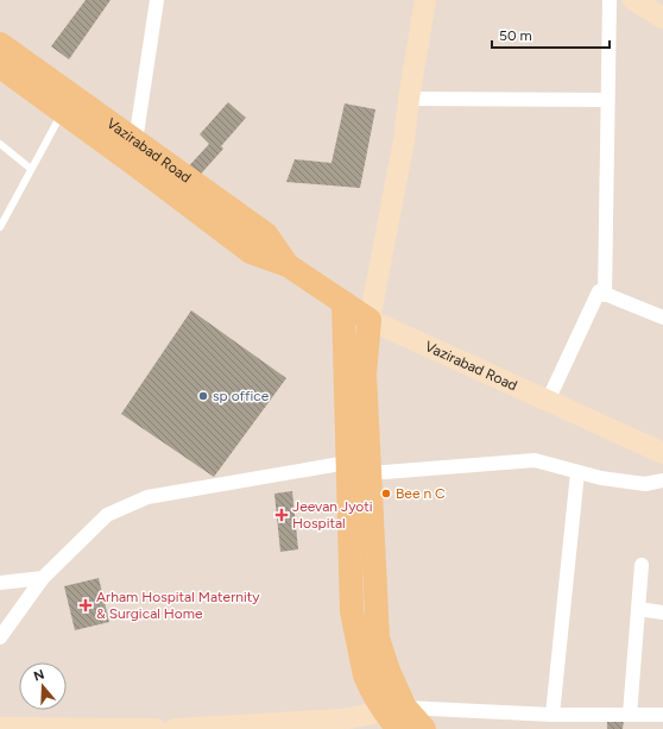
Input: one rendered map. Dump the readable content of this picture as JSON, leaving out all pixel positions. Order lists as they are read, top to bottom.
{
  "streets": {
    "main road": ["Vazirabad Road"]
  },
  "places": {
    "other": ["sp office", "Bee n C"],
    "health": ["Jeevan Jyoti Hospital", "Arham Hospital Maternity & Surgical Home"]
  },
  "scale_bar": "50 m",
  "north": "top"
}
